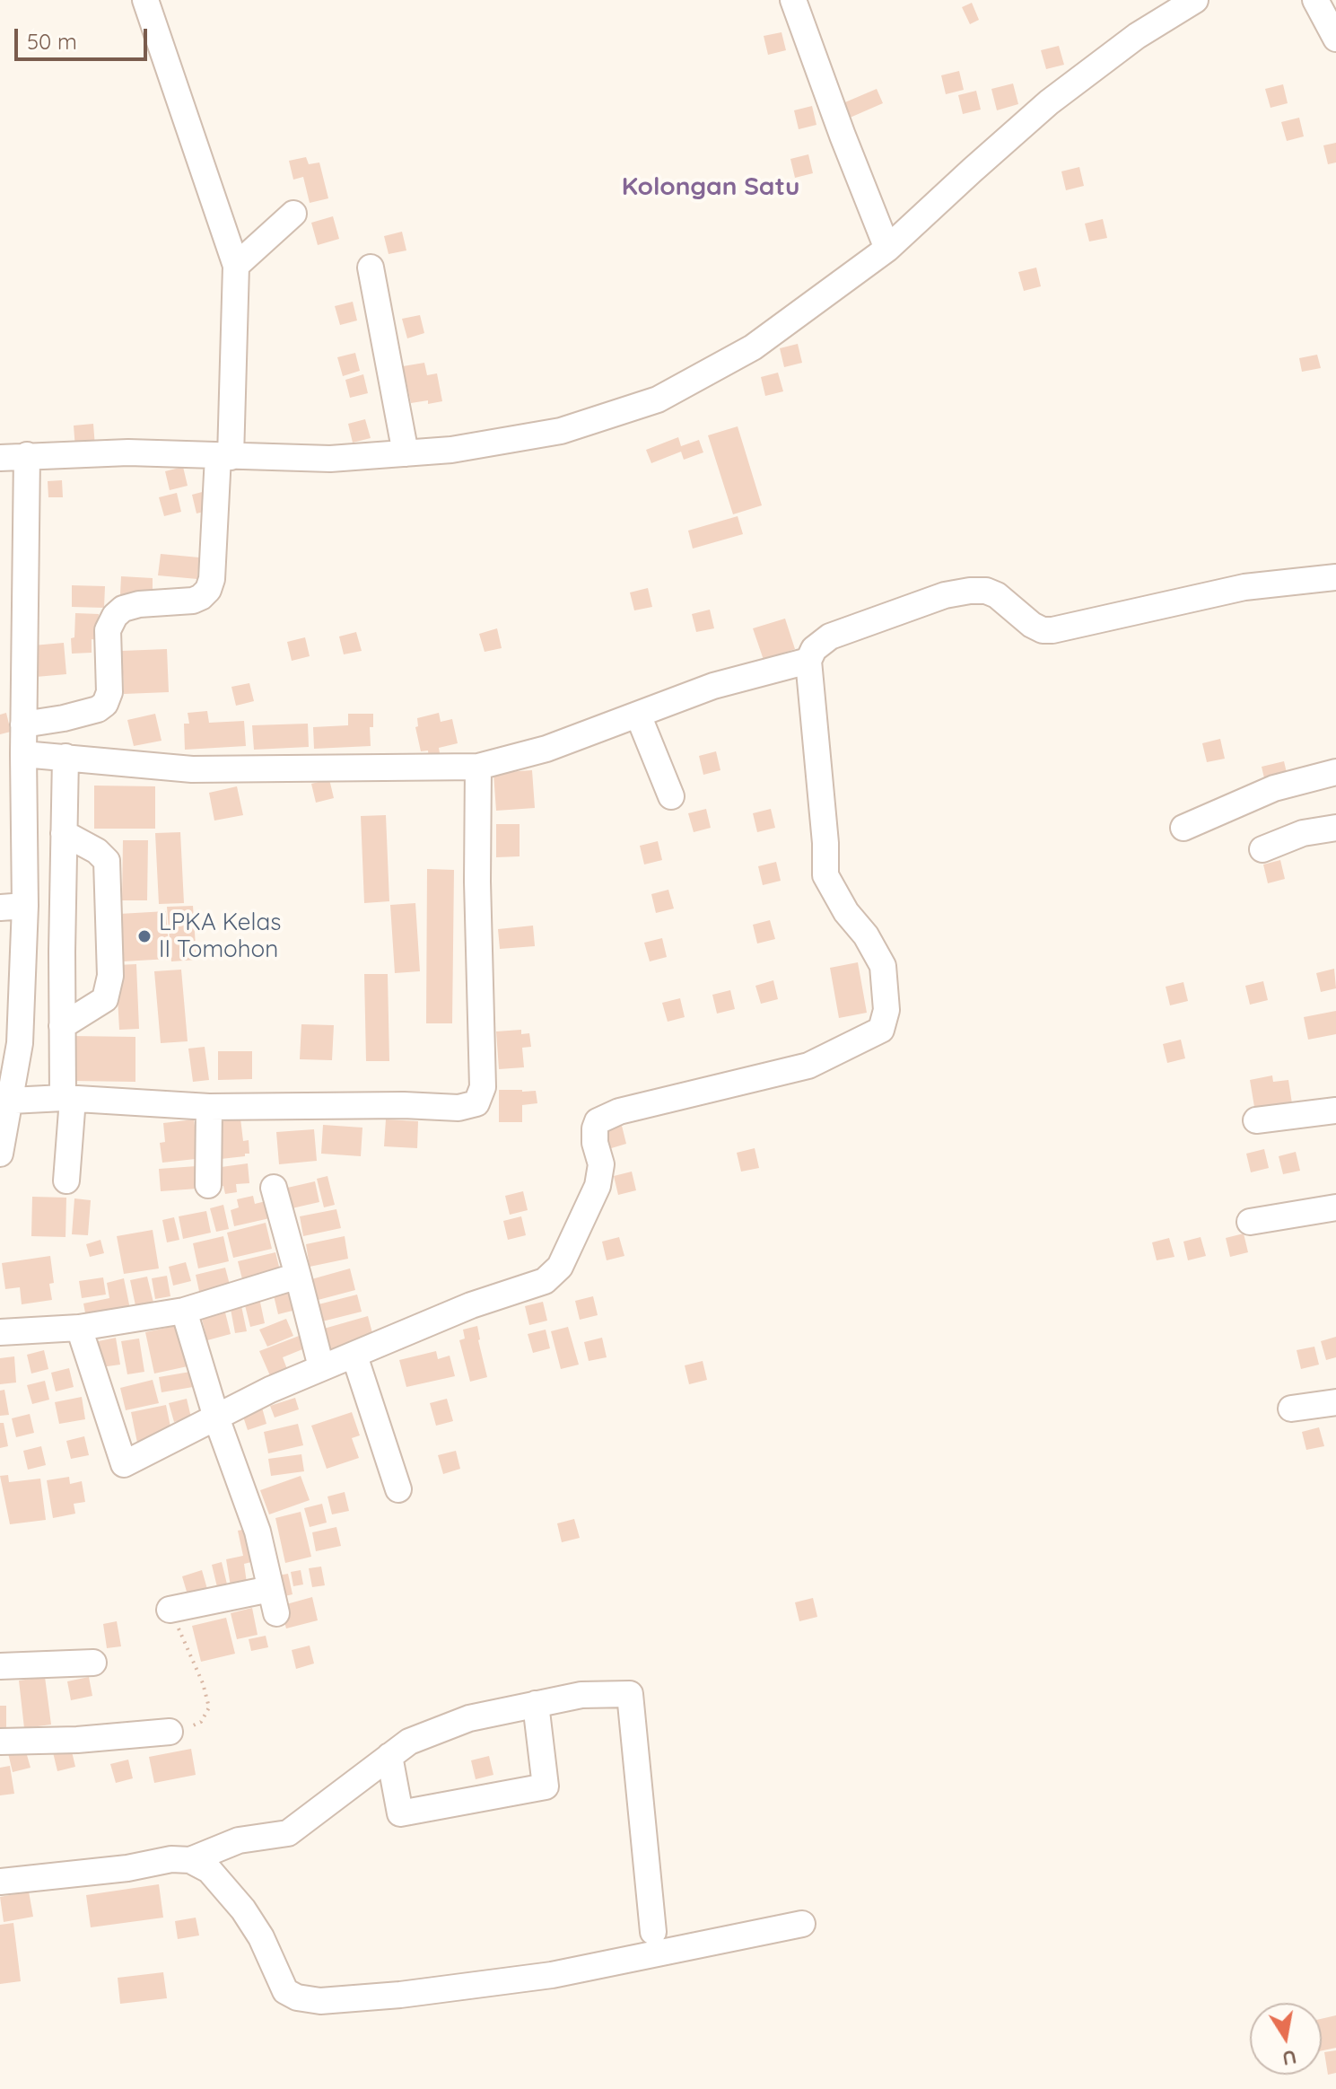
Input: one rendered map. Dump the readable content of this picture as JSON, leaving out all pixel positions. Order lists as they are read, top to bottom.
{
  "districts": ["Kolongan Satu"],
  "places": ["LPKA Kelas II Tomohon"],
  "scale_bar": "50 m",
  "north": "bottom"
}
